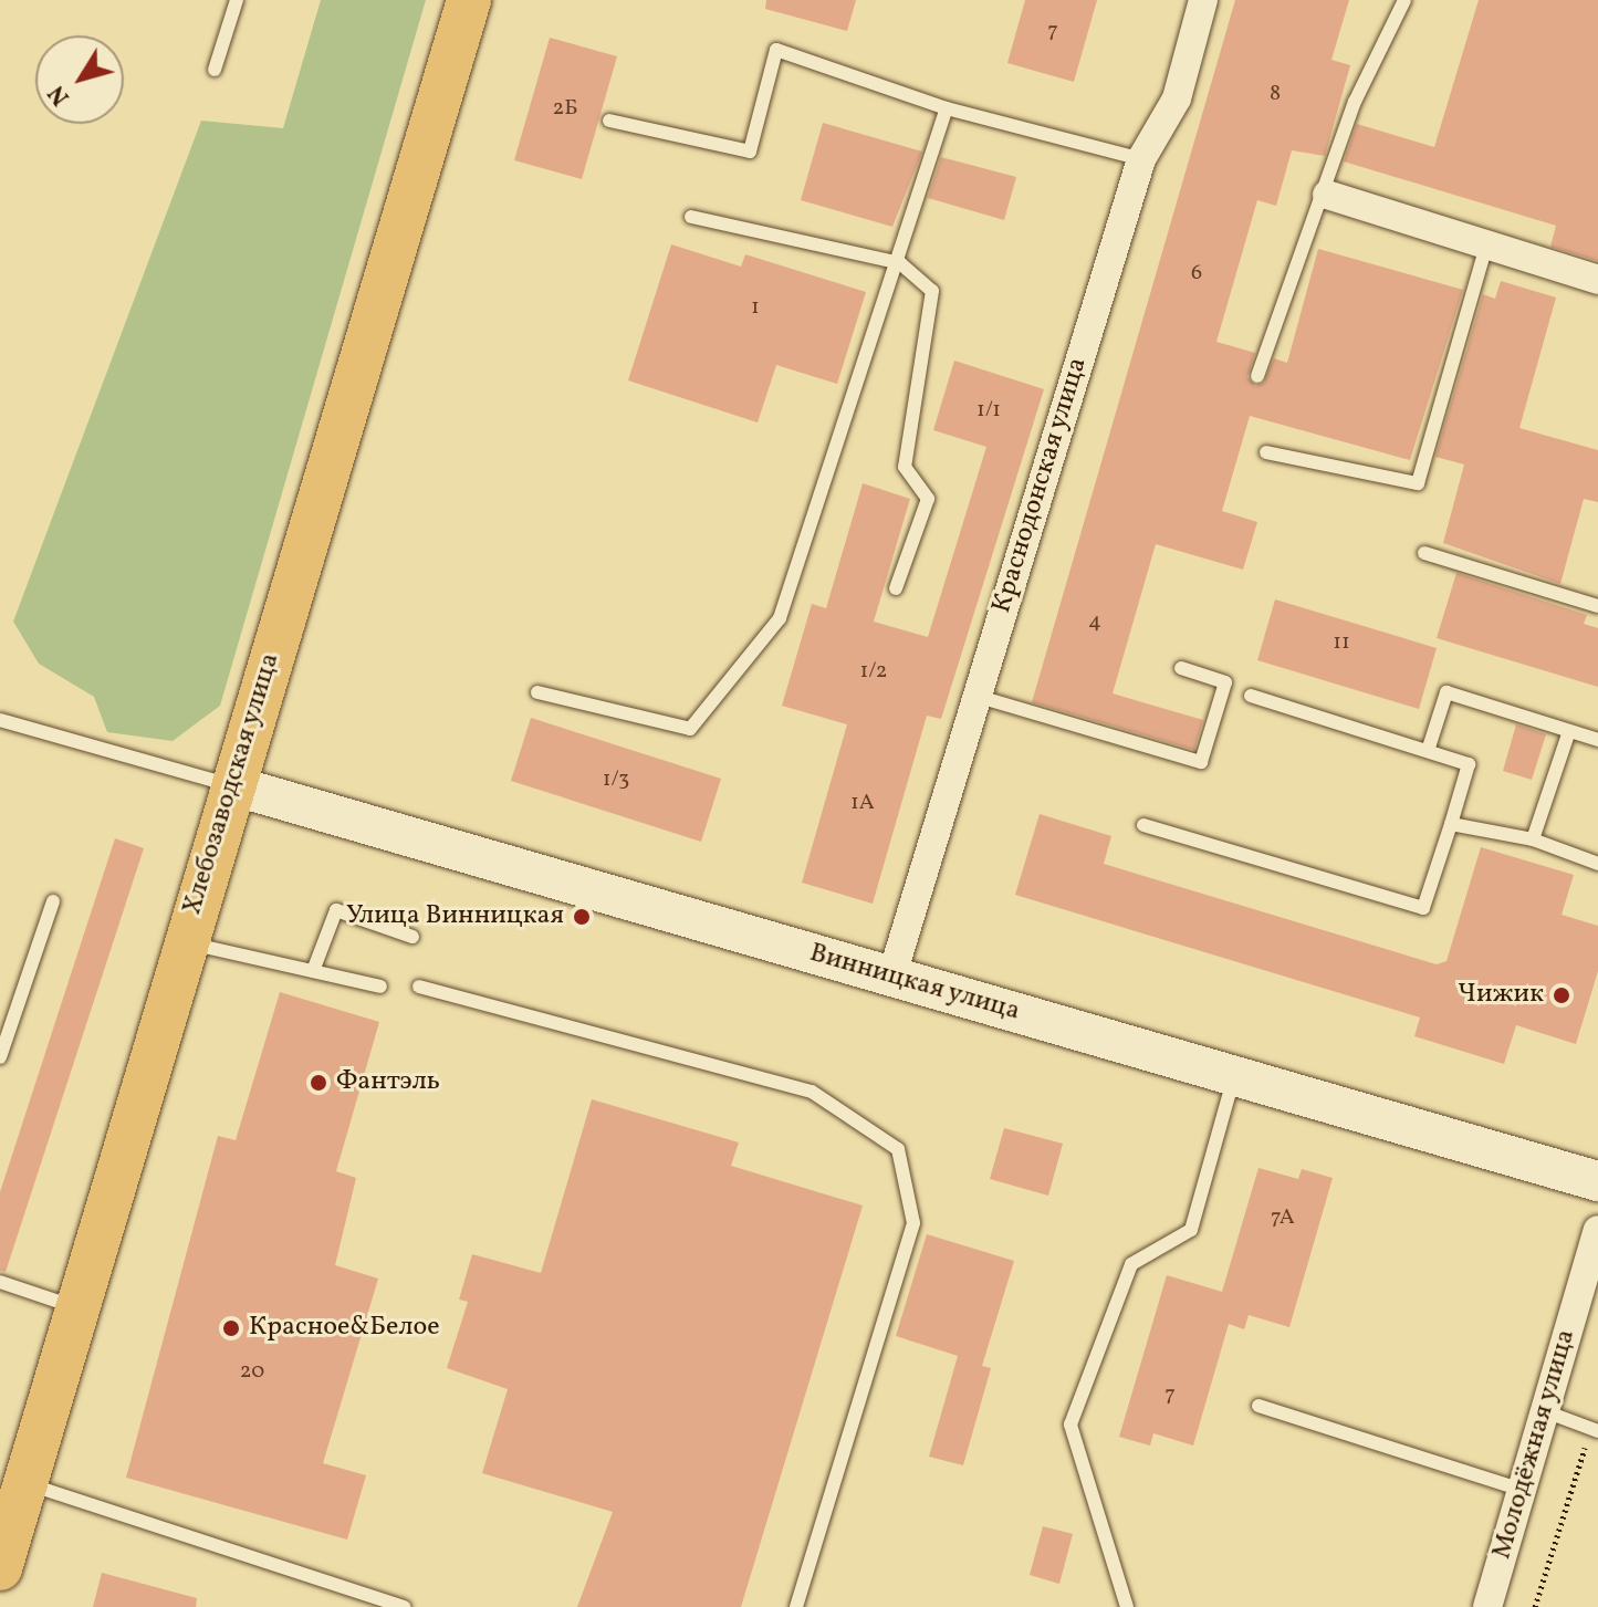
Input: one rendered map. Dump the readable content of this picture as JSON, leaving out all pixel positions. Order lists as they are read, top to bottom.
{
  "streets": {
    "main road": ["Хлебозаводская улица"],
    "street": ["Краснодонская улица", "Винницкая улица", "Молодёжная улица"]
  },
  "crossings": [
    ["Краснодонская улица", "Винницкая улица"],
    ["Хлебозаводская улица", "Винницкая улица"]
  ],
  "places": [
    "Улица Винницкая",
    "Чижик",
    "Фантэль",
    "Красное&Белое"
  ],
  "house_numbers": [
    "7",
    "8",
    "2Б",
    "6",
    "1",
    "1/1",
    "4",
    "11",
    "1/2",
    "1/3",
    "1А",
    "7А",
    "20",
    "7"
  ],
  "north": "bottom left"
}
